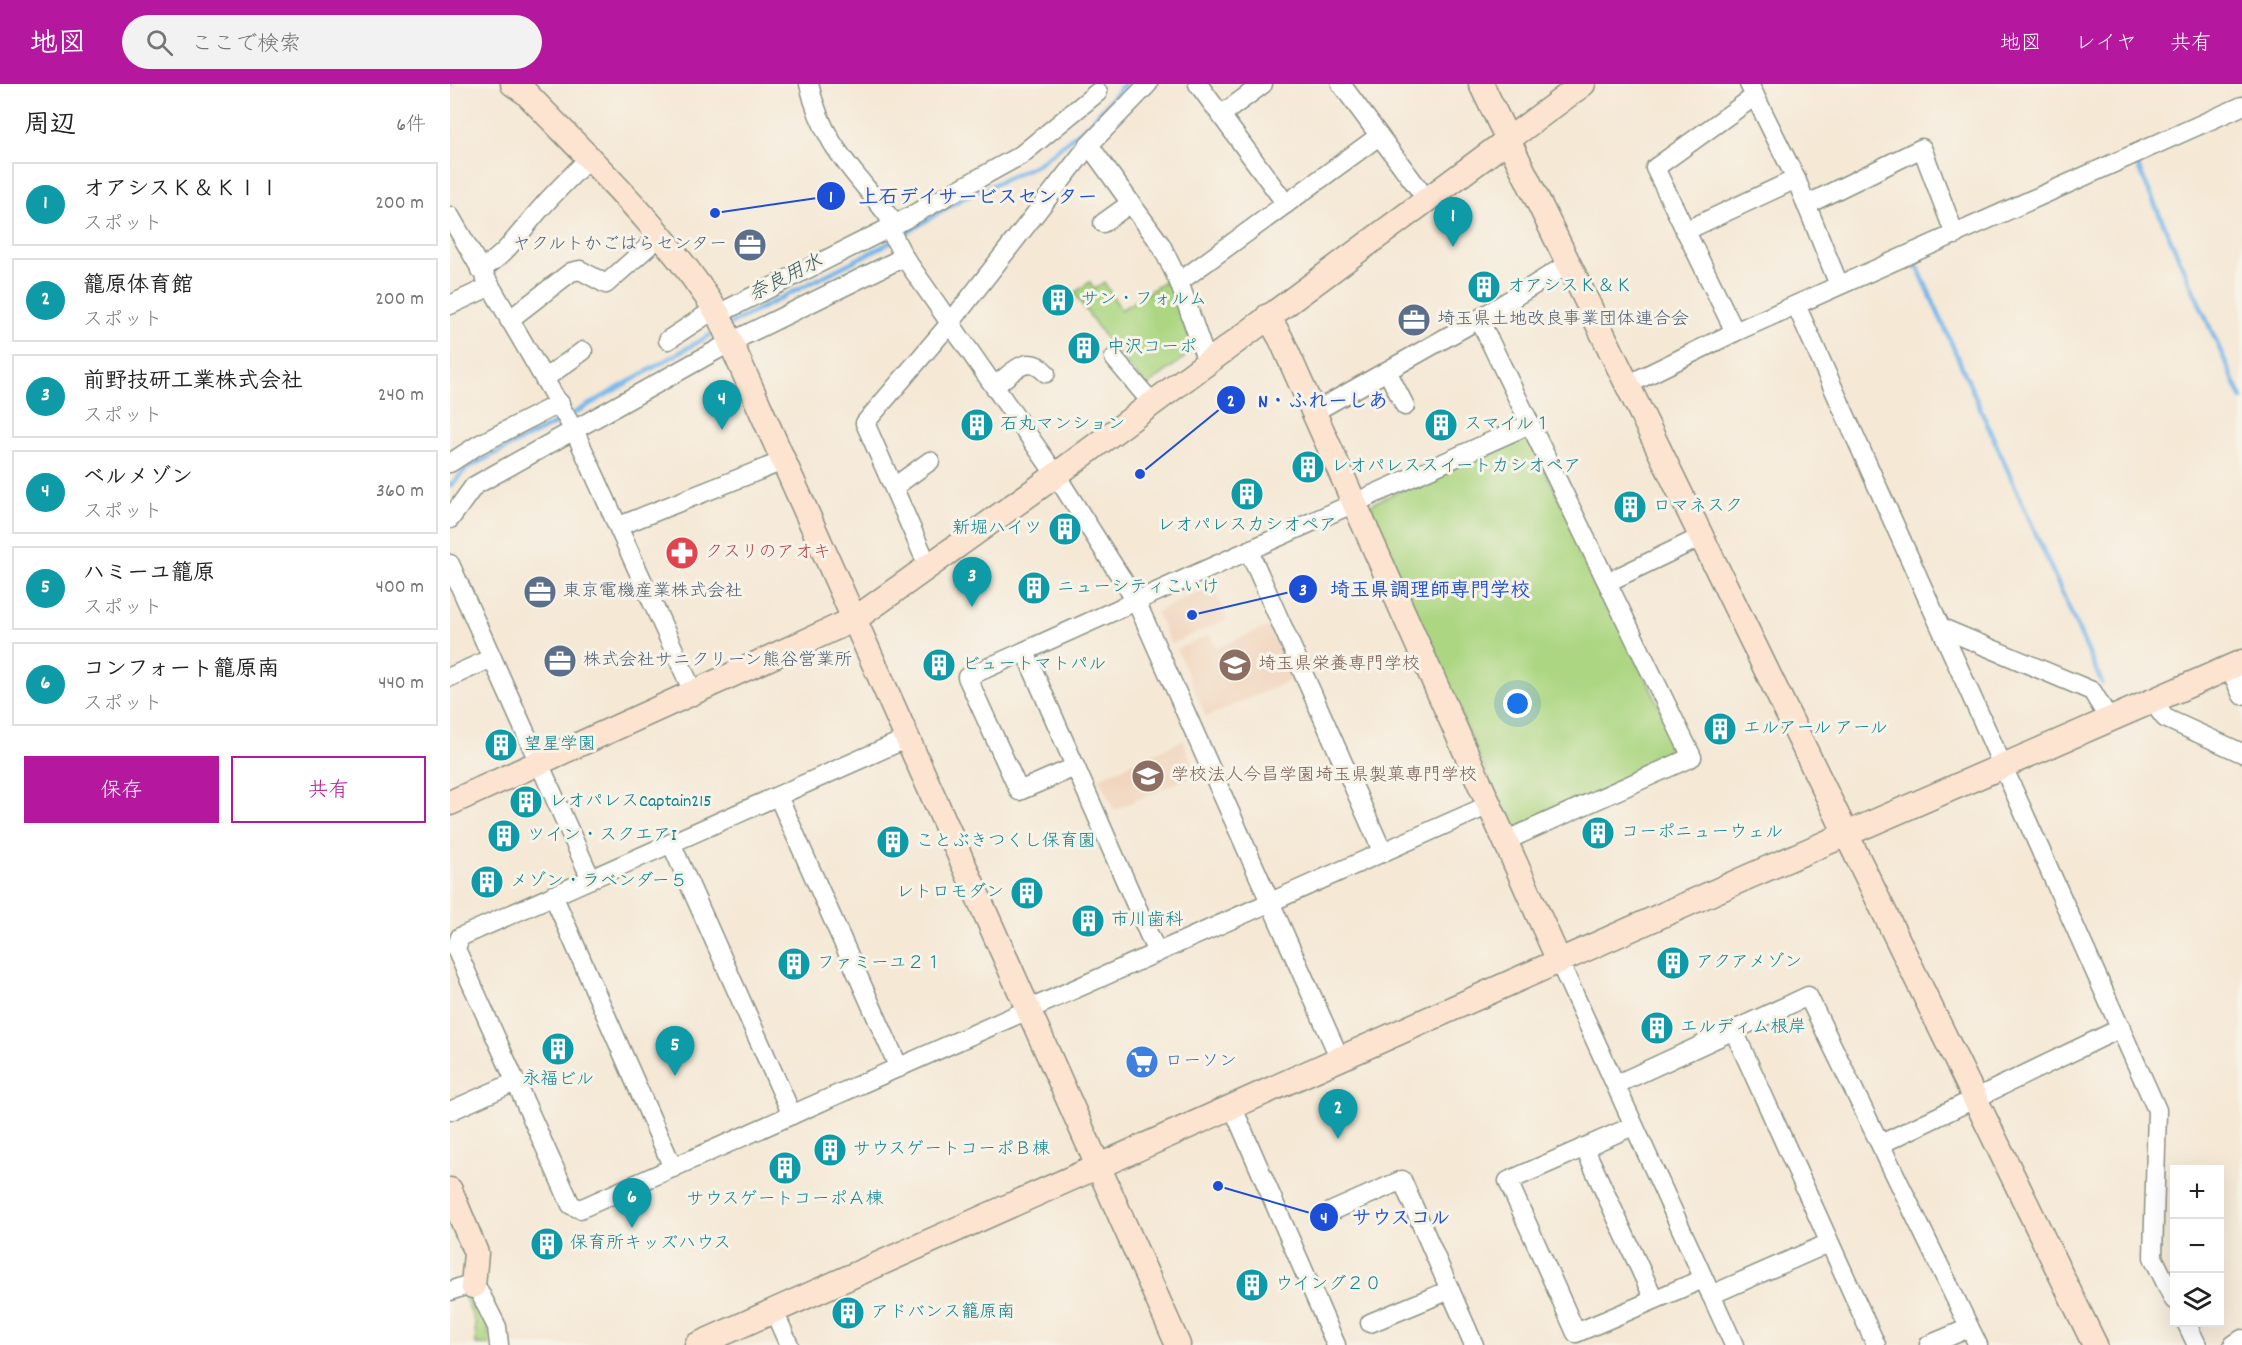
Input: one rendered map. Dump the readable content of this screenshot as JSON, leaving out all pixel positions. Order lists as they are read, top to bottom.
{
  "water": ["奈良用水"],
  "places": {
    "other": [
      "上石デイサービスセンター",
      "N・ふれーしあ",
      "埼玉県調理師専門学校",
      "サウスコル"
    ],
    "office": [
      "ヤクルトかごはらセンター",
      "埼玉県土地改良事業団体連合会",
      "東京電機産業株式会社",
      "株式会社サニクリーン熊谷営業所"
    ],
    "building": [
      "オアシスＫ＆Ｋ",
      "サン・フォルム",
      "中沢コーポ",
      "石丸マンション",
      "スマイル１",
      "レオパレススイートカシオペア",
      "レオパレスカシオペア",
      "ロマネスク",
      "新堀ハイツ",
      "ニューシティこいけ",
      "ビュートマトパル",
      "エルアール アール",
      "望星学園",
      "レオパレスCaptain215",
      "コーポニューウェル",
      "ツイン・スクエアI",
      "ことぶきつくし保育園",
      "メゾン・ラベンダー５",
      "レトロモダン",
      "市川歯科",
      "アクアメゾン",
      "ファミーユ２１",
      "エルディム根岸",
      "永福ビル",
      "サウスゲートコーポＢ棟",
      "サウスゲートコーポＡ棟",
      "保育所キッズハウス",
      "ウイング２０",
      "アドバンス籠原南"
    ],
    "pharmacy": ["クスリのアオキ"],
    "school or university": ["埼玉県栄養専門学校", "学校法人今昌学園埼玉県製菓専門学校"],
    "supermarket": ["ローソン"]
  },
  "page": {
    "header": "地図",
    "search": "ここで検索",
    "nav": ["地図", "レイヤ", "共有"],
    "heading": ["周辺", "6件"],
    "list": [
      {
        "mark": "1",
        "name": "オアシスＫ＆ＫＩＩ",
        "note": "スポット",
        "value": "200 m"
      },
      {
        "mark": "2",
        "name": "籠原体育館",
        "note": "スポット",
        "value": "200 m"
      },
      {
        "mark": "3",
        "name": "前野技研工業株式会社",
        "note": "スポット",
        "value": "240 m"
      },
      {
        "mark": "4",
        "name": "ベルメゾン",
        "note": "スポット",
        "value": "360 m"
      },
      {
        "mark": "5",
        "name": "ハミーユ籠原",
        "note": "スポット",
        "value": "400 m"
      },
      {
        "mark": "6",
        "name": "コンフォート籠原南",
        "note": "スポット",
        "value": "440 m"
      }
    ],
    "pins": [
      "1",
      "4",
      "3",
      "5",
      "2",
      "6"
    ],
    "buttons": ["保存", "共有"],
    "map_buttons": ["+", "−"]
  }
}
